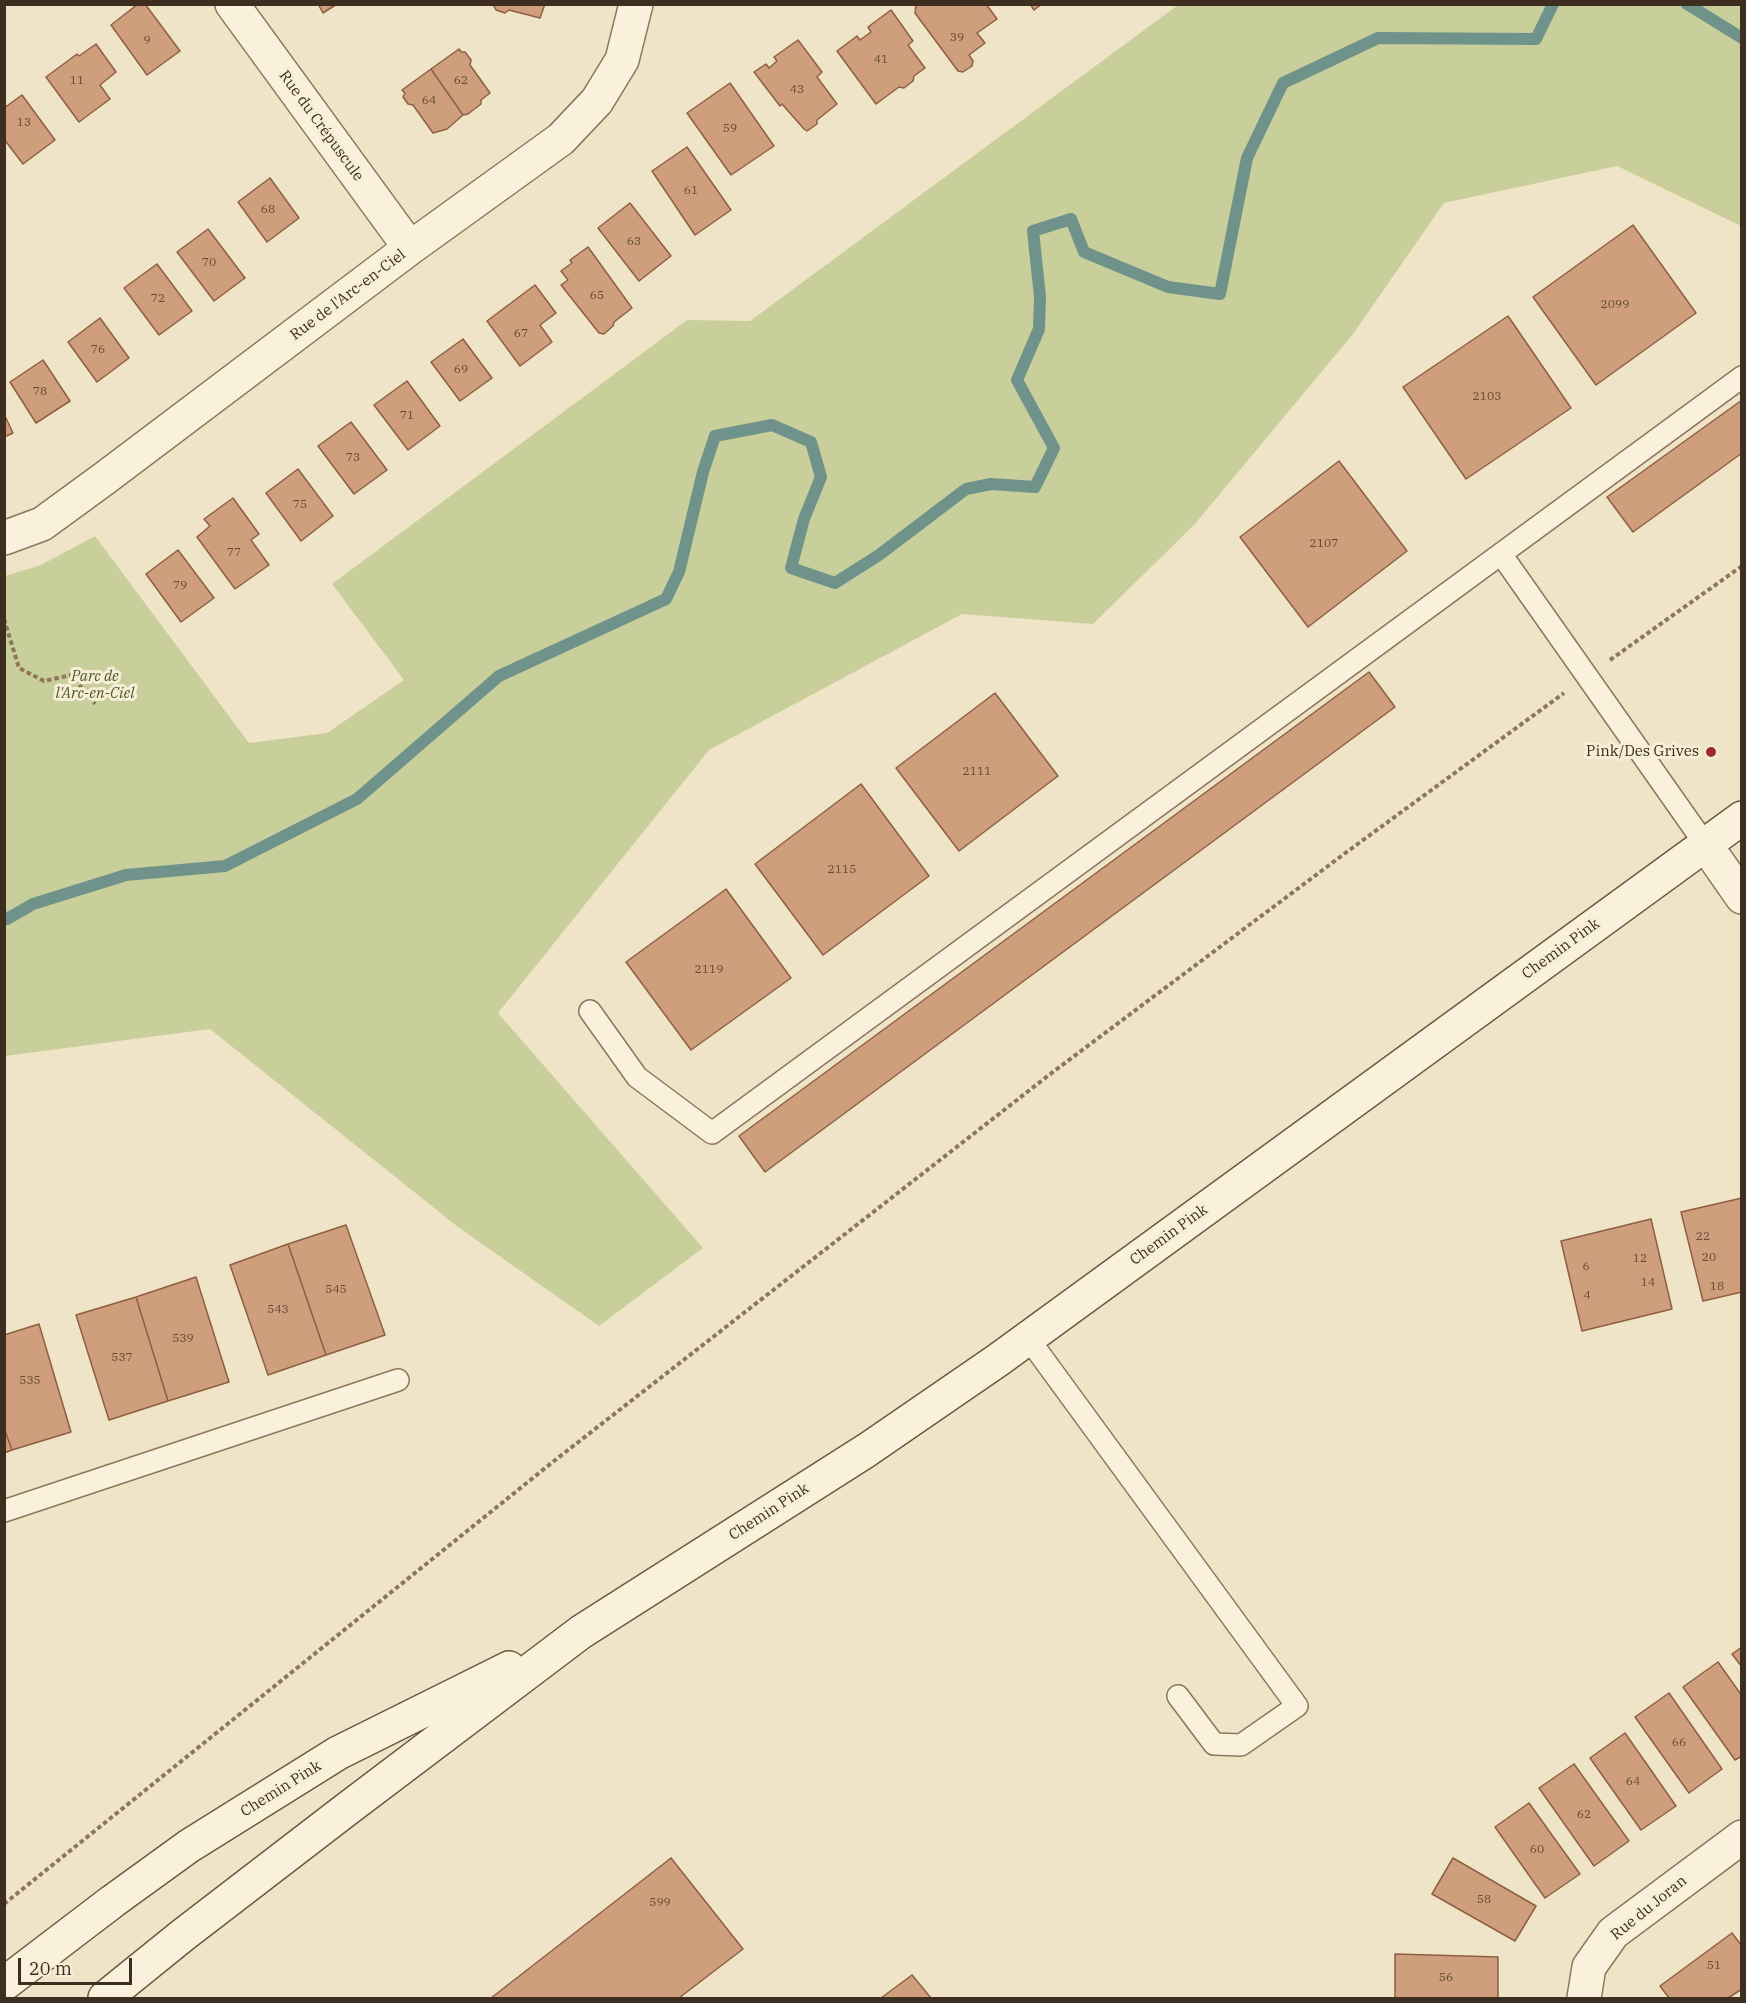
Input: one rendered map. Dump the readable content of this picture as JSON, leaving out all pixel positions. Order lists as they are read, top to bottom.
{
  "streets": {
    "main road": [
      "Rue du Crépuscule",
      "Rue de l'Arc-en-Ciel",
      "Chemin Pink",
      "Rue du Joran"
    ]
  },
  "crossings": [
    ["Rue du Crépuscule", "Rue de l'Arc-en-Ciel"]
  ],
  "parks": ["Parc de l'Arc-en-Ciel"],
  "places": ["Pink/Des Grives"],
  "house_numbers": [
    "39",
    "9",
    "41",
    "11",
    "62",
    "43",
    "64",
    "13",
    "59",
    "61",
    "68",
    "63",
    "70",
    "65",
    "72",
    "2099",
    "67",
    "76",
    "69",
    "78",
    "2103",
    "71",
    "73",
    "75",
    "2107",
    "77",
    "79",
    "2111",
    "2115",
    "2119",
    "22",
    "20",
    "12",
    "6",
    "14",
    "18",
    "545",
    "4",
    "543",
    "539",
    "537",
    "535",
    "66",
    "64",
    "62",
    "60",
    "58",
    "599",
    "51",
    "56"
  ],
  "scale_bar": "20 m"
}
